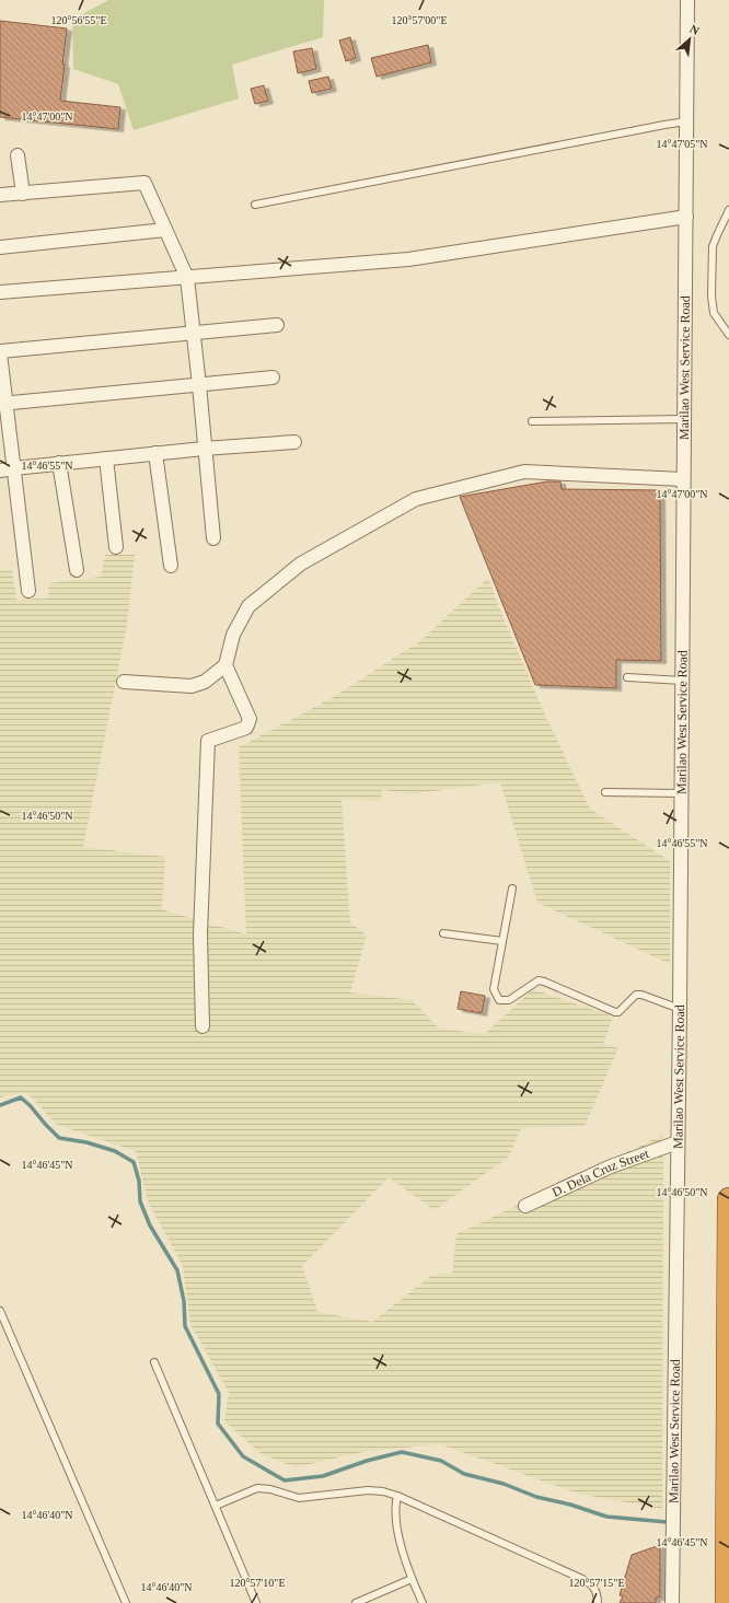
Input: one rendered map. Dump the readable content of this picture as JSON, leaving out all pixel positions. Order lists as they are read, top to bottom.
{
  "streets": {
    "street": ["Marilao West Service Road", "D. Dela Cruz Street"]
  },
  "crossings": [
    ["Marilao West Service Road", "D. Dela Cruz Street"]
  ],
  "north": "top right",
  "coordinates": [
    "120°56'55\"E",
    "120°57'00\"E",
    "14°47'00\"N",
    "14°47'05\"N",
    "14°46'55\"N",
    "14°46'50\"N",
    "14°46'45\"N",
    "14°46'40\"N",
    "120°57'10\"E",
    "120°57'15\"E"
  ]
}
